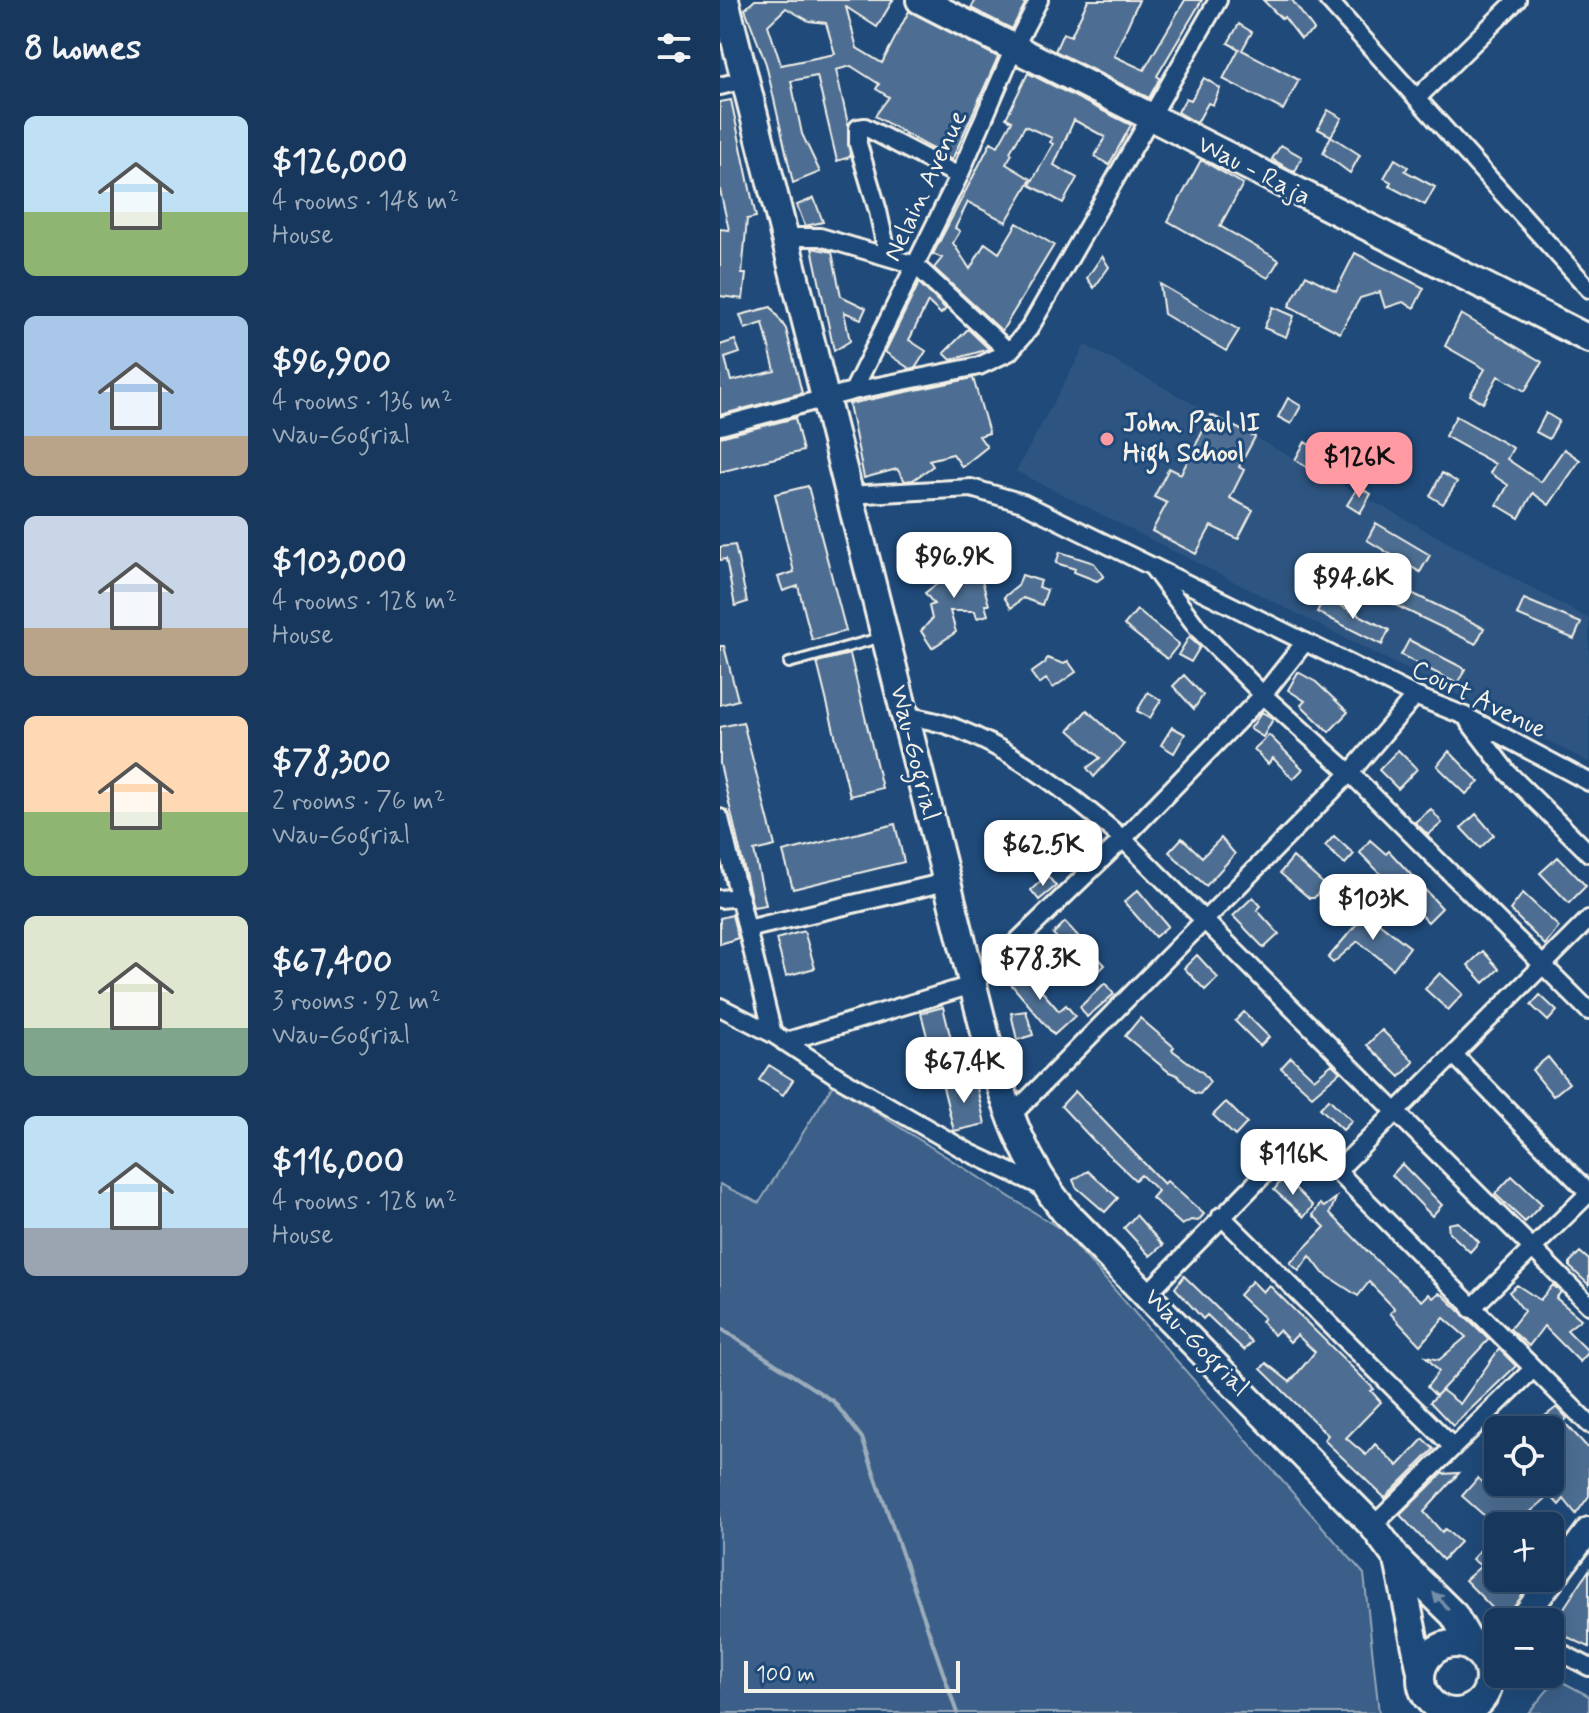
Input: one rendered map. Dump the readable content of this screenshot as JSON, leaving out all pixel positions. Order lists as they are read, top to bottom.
{
  "streets": {
    "main road": ["Wau - Raja", "Wau-Gogrial"],
    "street": ["Nelain Avenue", "Court Avenue"]
  },
  "crossings": [
    ["Wau - Raja", "Nelain Avenue"],
    ["Court Avenue", "Wau-Gogrial"]
  ],
  "places": ["John Paul II High School"],
  "scale_bar": "100 m",
  "page": {
    "heading": "8 homes",
    "list": [
      {
        "name": "$126,000",
        "note": "4 rooms · 148 m² · House"
      },
      {
        "name": "$96,900",
        "note": "4 rooms · 136 m² · Wau-Gogrial"
      },
      {
        "name": "$103,000",
        "note": "4 rooms · 128 m² · House"
      },
      {
        "name": "$78,300",
        "note": "2 rooms · 76 m² · Wau-Gogrial"
      },
      {
        "name": "$67,400",
        "note": "3 rooms · 92 m² · Wau-Gogrial"
      },
      {
        "name": "$116,000",
        "note": "4 rooms · 128 m² · House"
      }
    ],
    "price": [
      "$126K",
      "$96.9K",
      "$94.6K",
      "$62.5K",
      "$103K",
      "$78.3K",
      "$67.4K",
      "$116K"
    ],
    "map_buttons": ["+", "−"],
    "scale": "100 m"
  }
}
